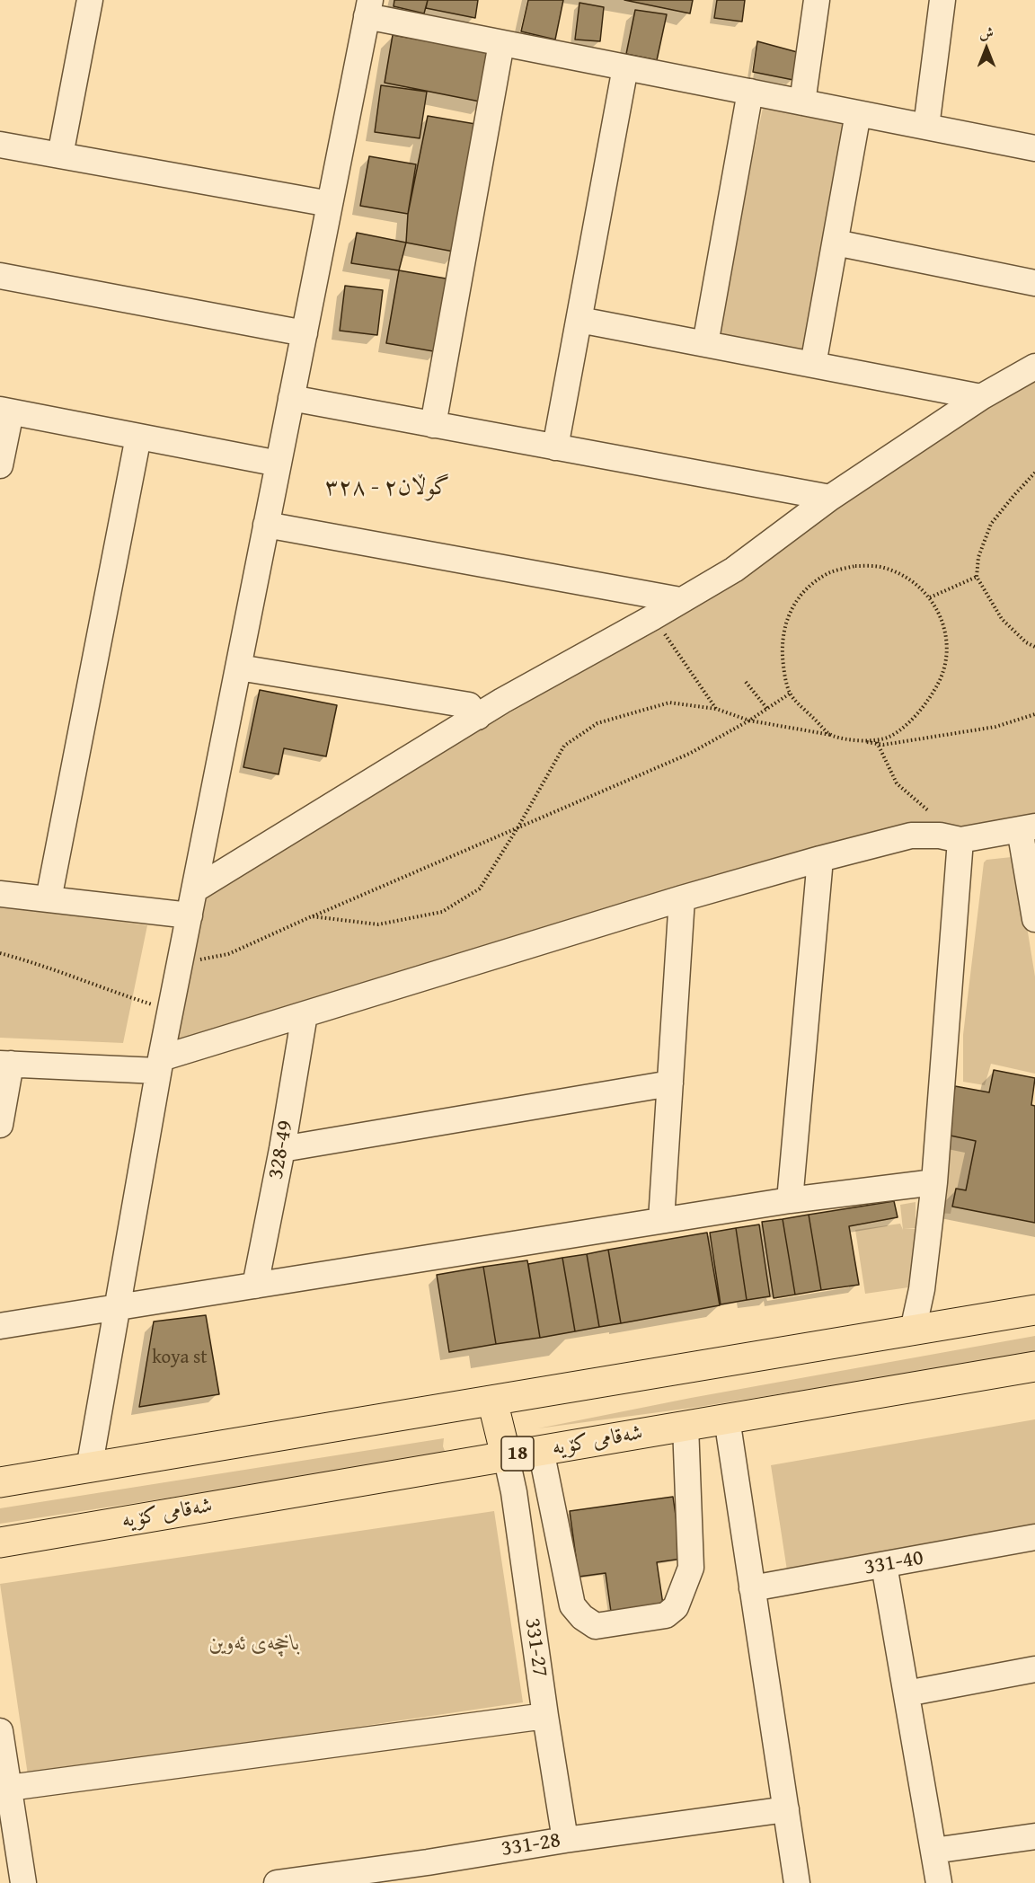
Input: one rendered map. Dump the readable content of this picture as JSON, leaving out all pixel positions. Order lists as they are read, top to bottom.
{
  "streets": {
    "highway": ["شەقامی کۆیە", "18"],
    "street": [
      "328-49",
      "331-40",
      "331-27",
      "331-28"
    ]
  },
  "crossings": [
    ["شەقامی کۆیە", "331-27"],
    ["331-27", "331-28"]
  ],
  "districts": ["گوڵان٢ - ٣٢٨"],
  "parks": ["باخچەی ئەوین"],
  "house_numbers": ["koya st"],
  "north": "top"
}
